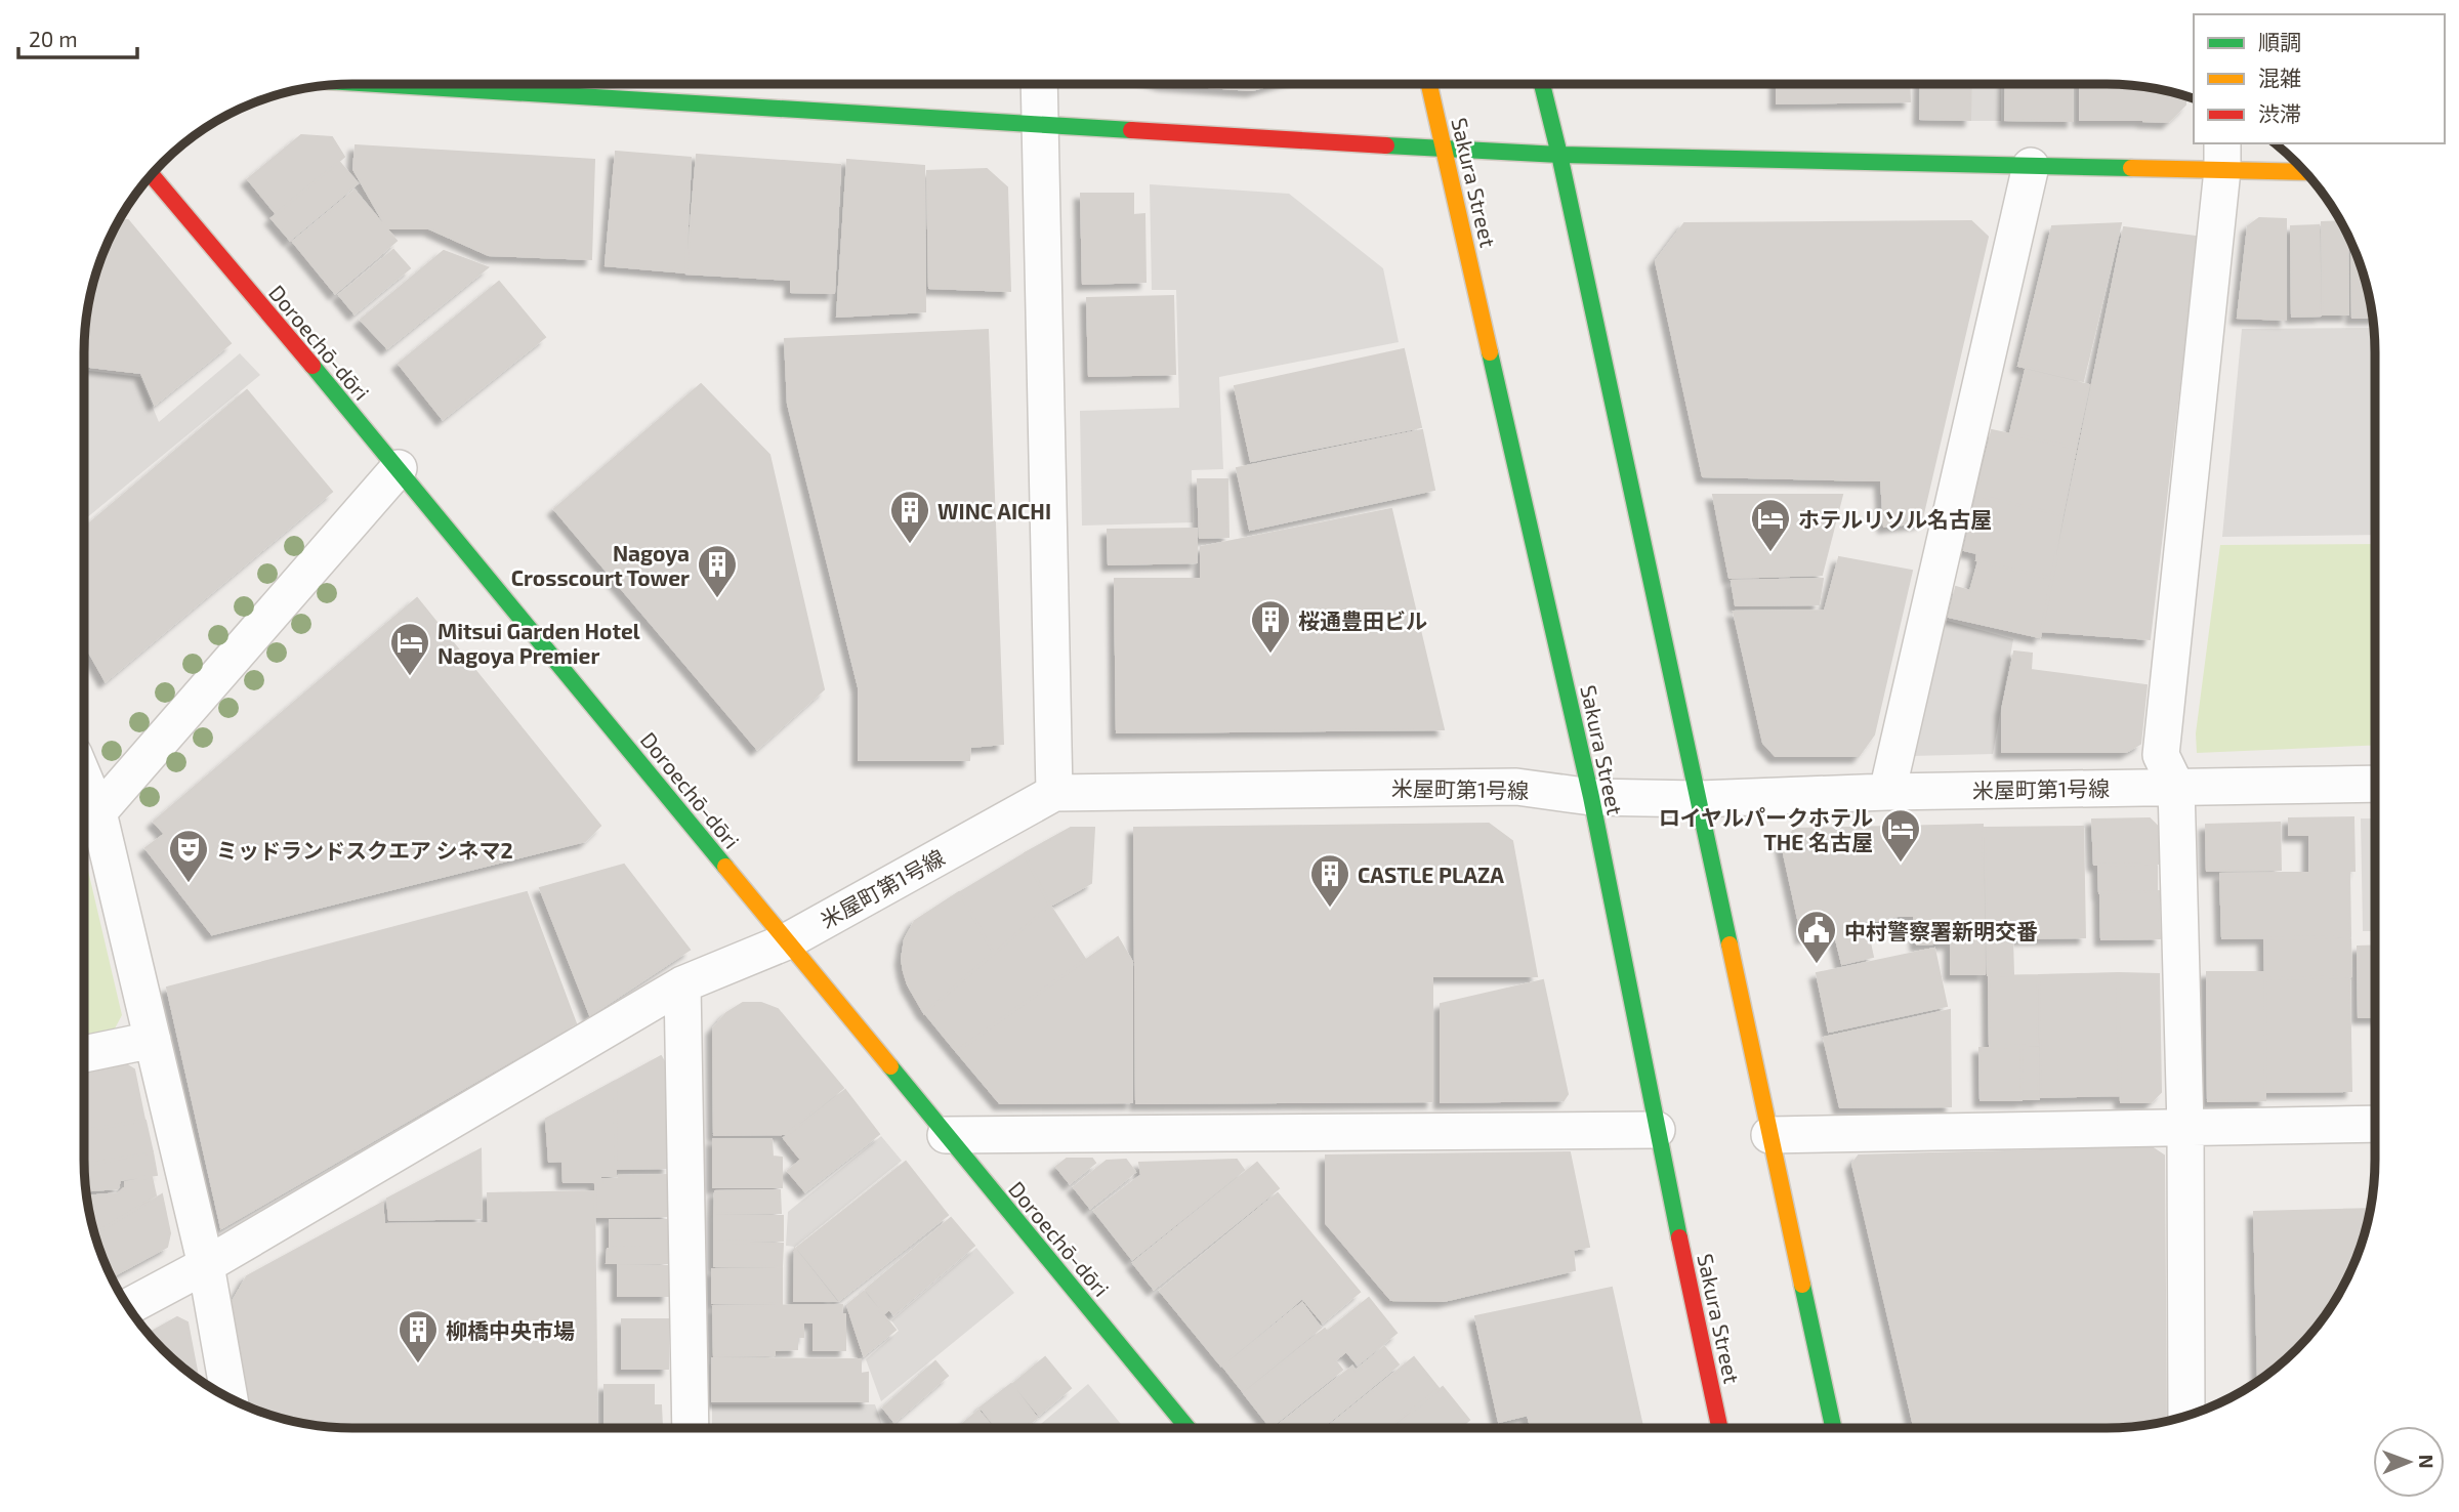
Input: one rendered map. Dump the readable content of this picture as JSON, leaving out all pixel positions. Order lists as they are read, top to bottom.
{
  "streets": {
    "street": ["Sakura Street", "Doroechō-dōri", "米屋町第1号線"]
  },
  "crossings": [
    ["Sakura Street", "米屋町第1号線"],
    ["Doroechō-dōri", "米屋町第1号線"]
  ],
  "places": {
    "building": [
      "WINC AICHI",
      "Nagoya Crosscourt Tower",
      "桜通豊田ビル",
      "CASTLE PLAZA",
      "柳橋中央市場"
    ],
    "hotel": ["ホテルリソル名古屋", "Mitsui Garden Hotel Nagoya Premier", "ロイヤルパークホテル THE 名古屋"],
    "theatre": ["ミッドランドスクエア シネマ2"],
    "public building": ["中村警察署新明交番"]
  },
  "legend": ["順調", "混雑", "渋滞"],
  "scale_bar": "20 m",
  "north": "right"
}
